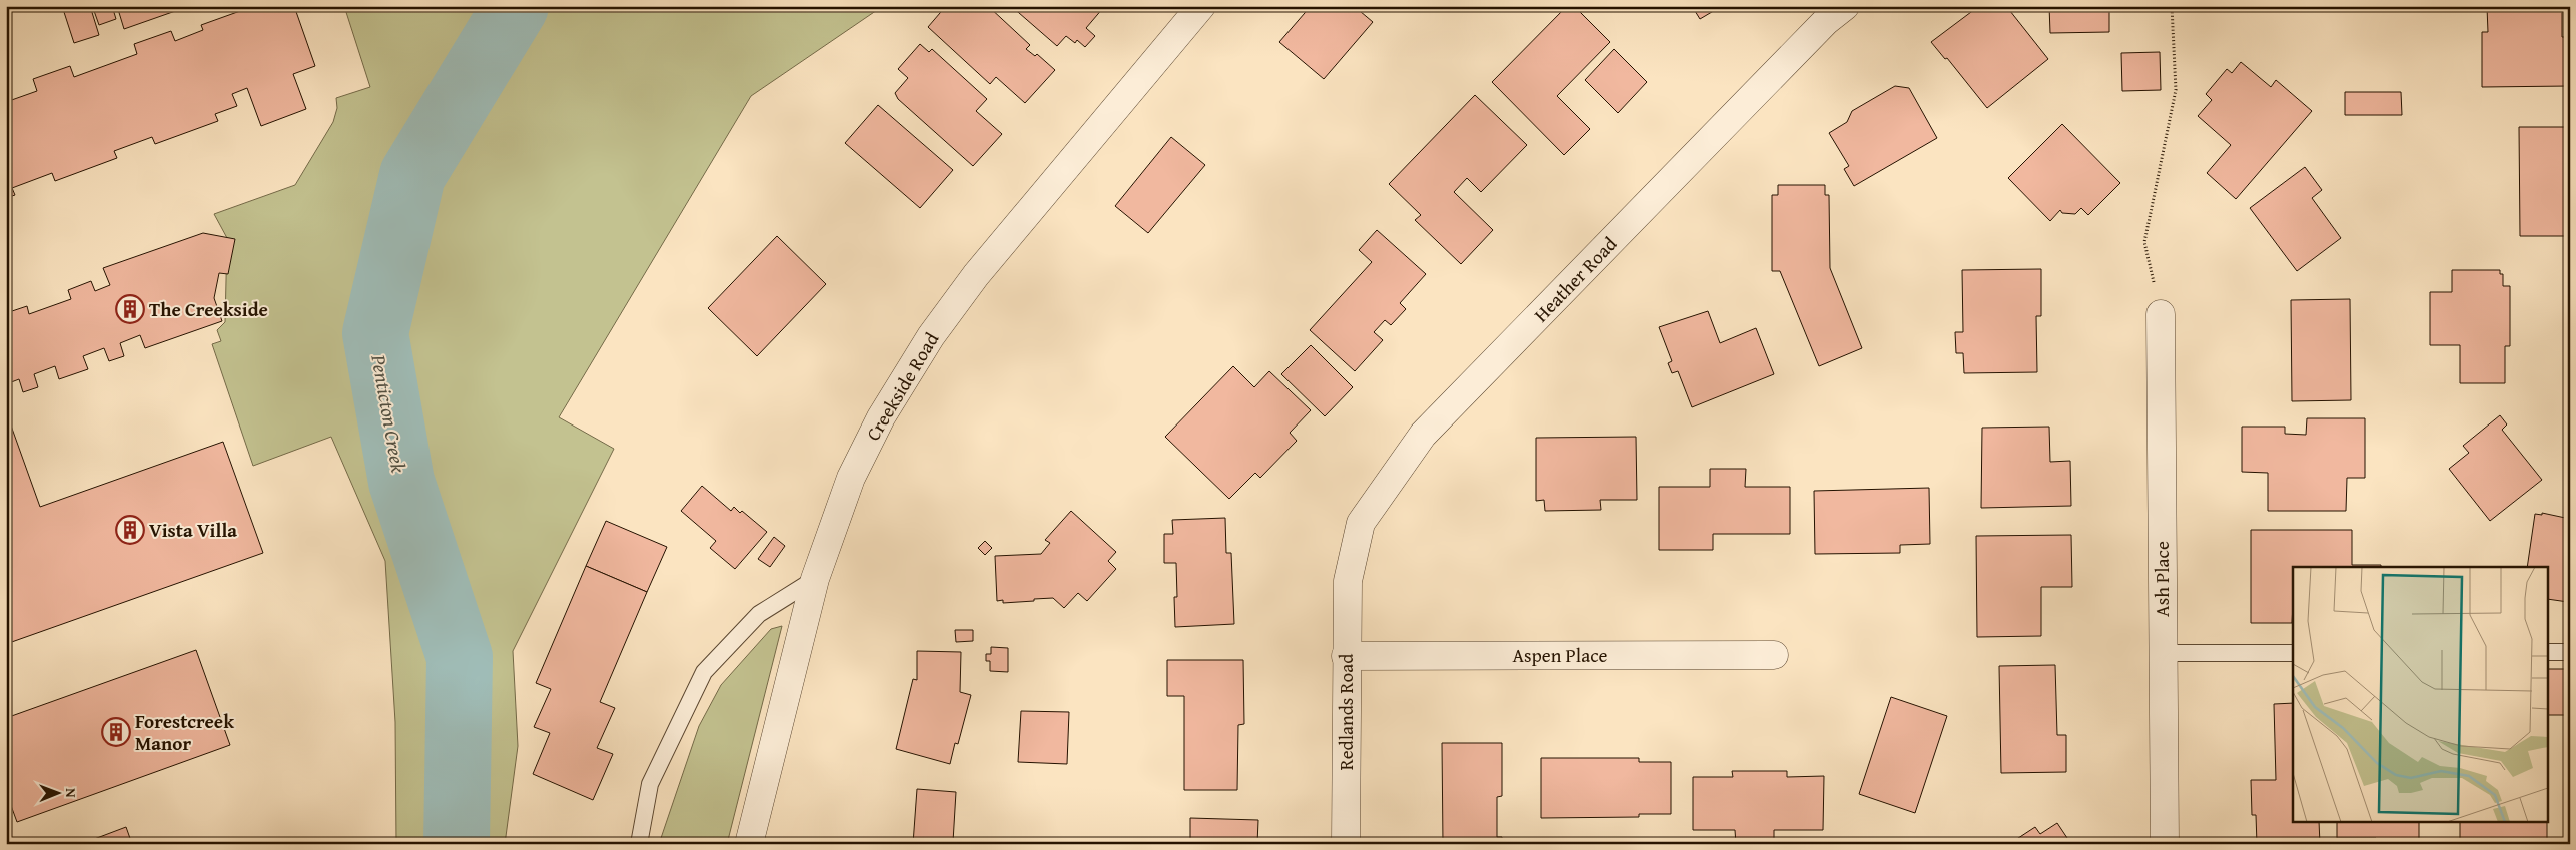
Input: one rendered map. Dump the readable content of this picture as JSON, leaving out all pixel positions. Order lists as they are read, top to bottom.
{
  "streets": {
    "street": [
      "Heather Road",
      "Creekside Road",
      "Ash Place",
      "Aspen Place",
      "Redlands Road"
    ]
  },
  "crossings": [
    ["Heather Road", "Redlands Road"],
    ["Aspen Place", "Redlands Road"]
  ],
  "water": ["Penticton Creek"],
  "places": {
    "building": ["The Creekside", "Vista Villa", "Forestcreek Manor"]
  },
  "north": "right"
}
